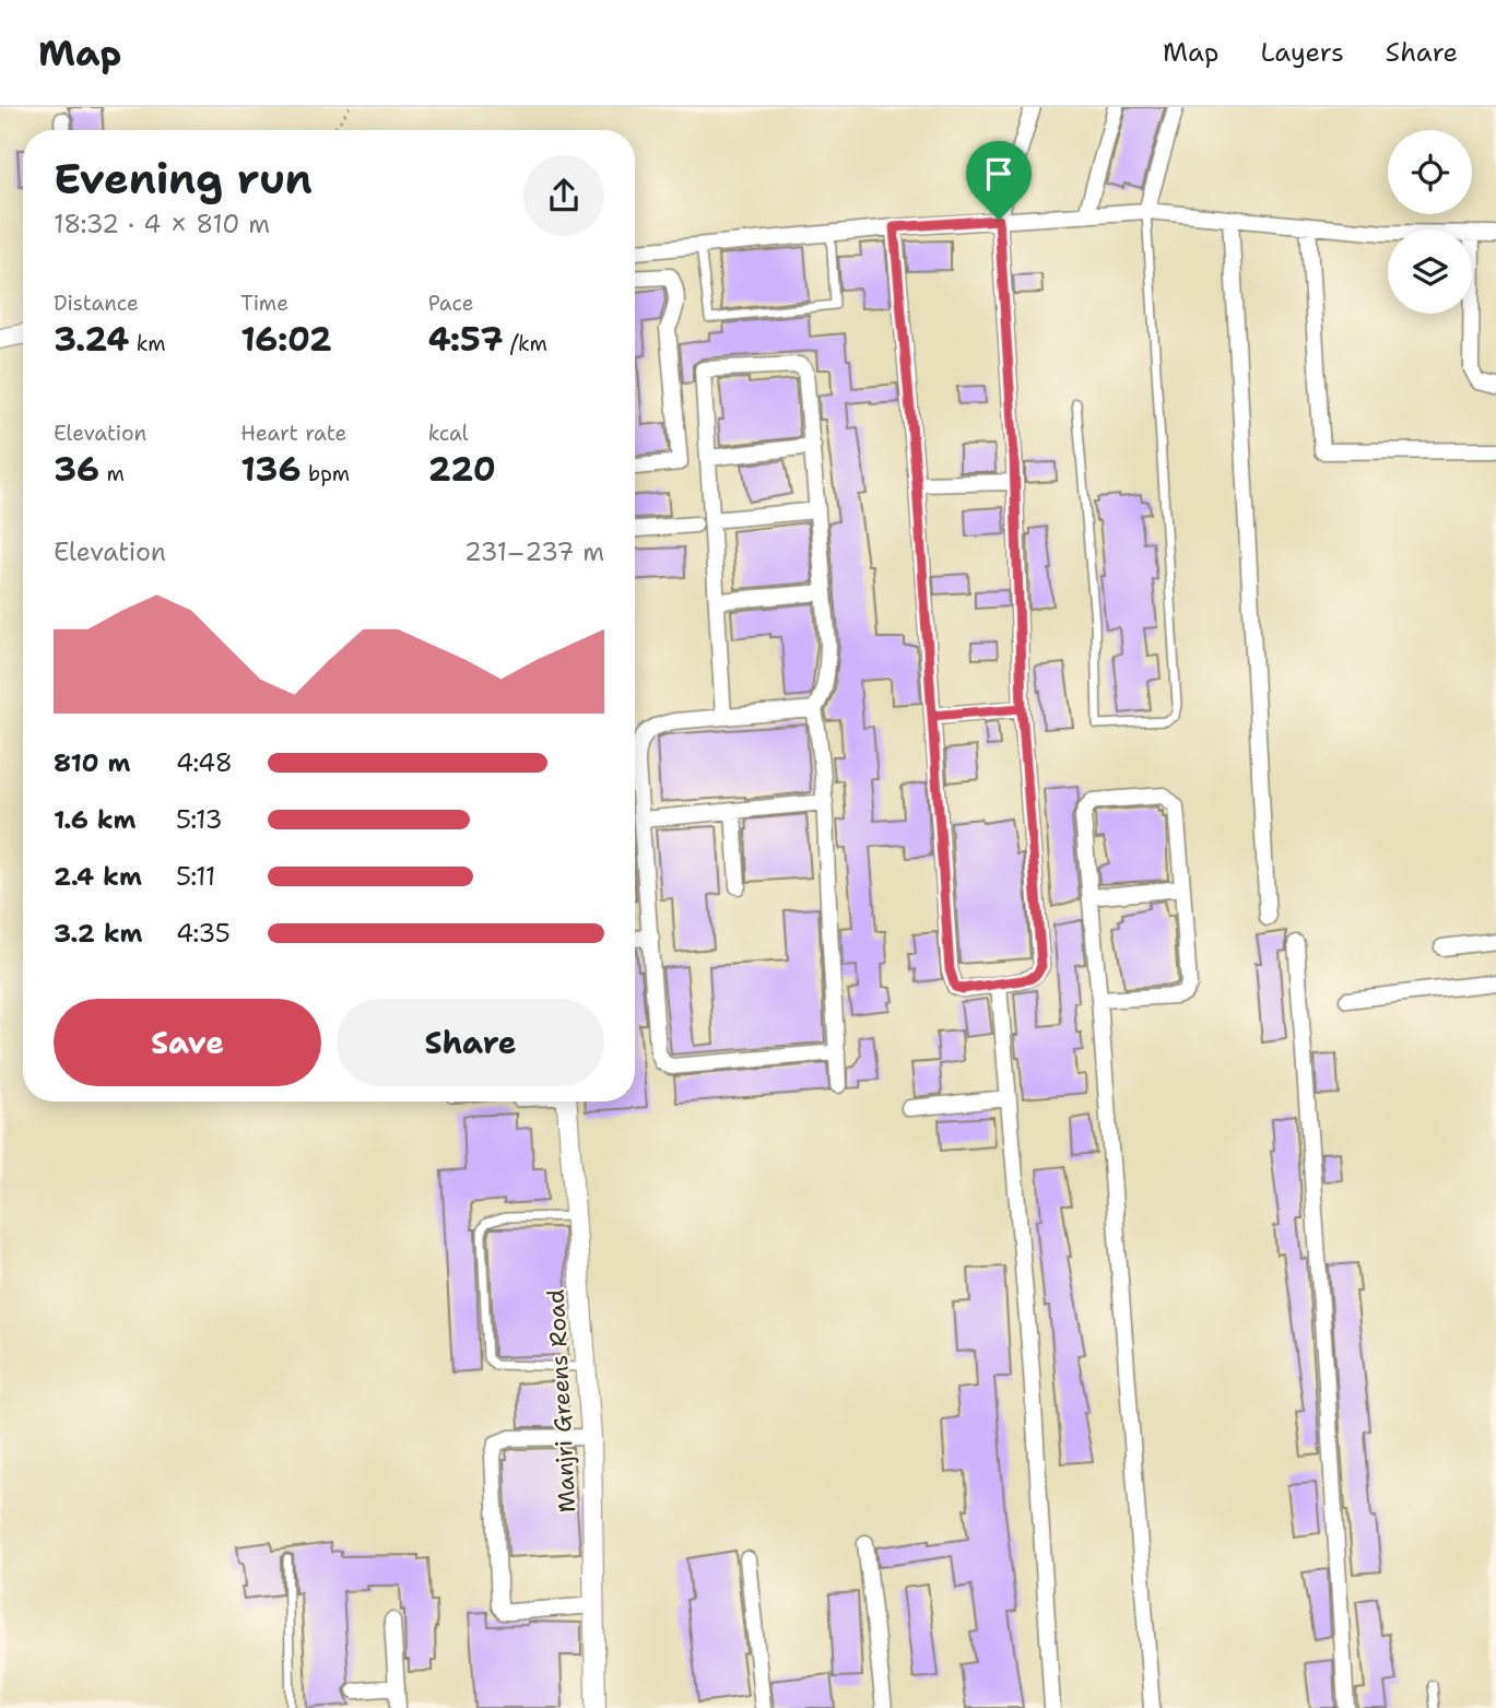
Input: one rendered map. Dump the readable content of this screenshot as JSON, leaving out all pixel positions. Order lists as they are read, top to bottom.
{
  "streets": {
    "street": ["Manjri Greens Road"]
  },
  "page": {
    "header": "Map",
    "nav": ["Map", "Layers", "Share"],
    "heading": ["Evening run", "18:32 · 4 × 810 m"],
    "stats": [
      ["Distance", "3.24 km"],
      ["Time", "16:02"],
      ["Pace", "4:57 /km"],
      ["Elevation", "36 m"],
      ["Heart rate", "136 bpm"],
      ["kcal", "220"]
    ],
    "chart": ["Elevation", "231–237 m"],
    "list": [
      {
        "name": "810 m",
        "note": "4:48"
      },
      {
        "name": "1.6 km",
        "note": "5:13"
      },
      {
        "name": "2.4 km",
        "note": "5:11"
      },
      {
        "name": "3.2 km",
        "note": "4:35"
      }
    ],
    "buttons": ["Save", "Share"]
  }
}
